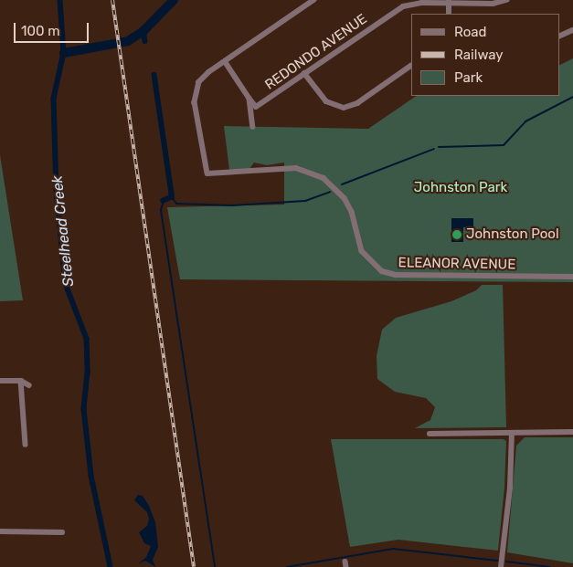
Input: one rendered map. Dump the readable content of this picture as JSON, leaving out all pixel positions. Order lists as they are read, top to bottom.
{
  "streets": {
    "street": ["REDONDO AVENUE", "ELEANOR AVENUE"]
  },
  "water": ["Steelhead Creek"],
  "parks": ["Johnston Park"],
  "places": ["Johnston Pool"],
  "legend": ["Road", "Railway", "Park"],
  "scale_bar": "100 m"
}
